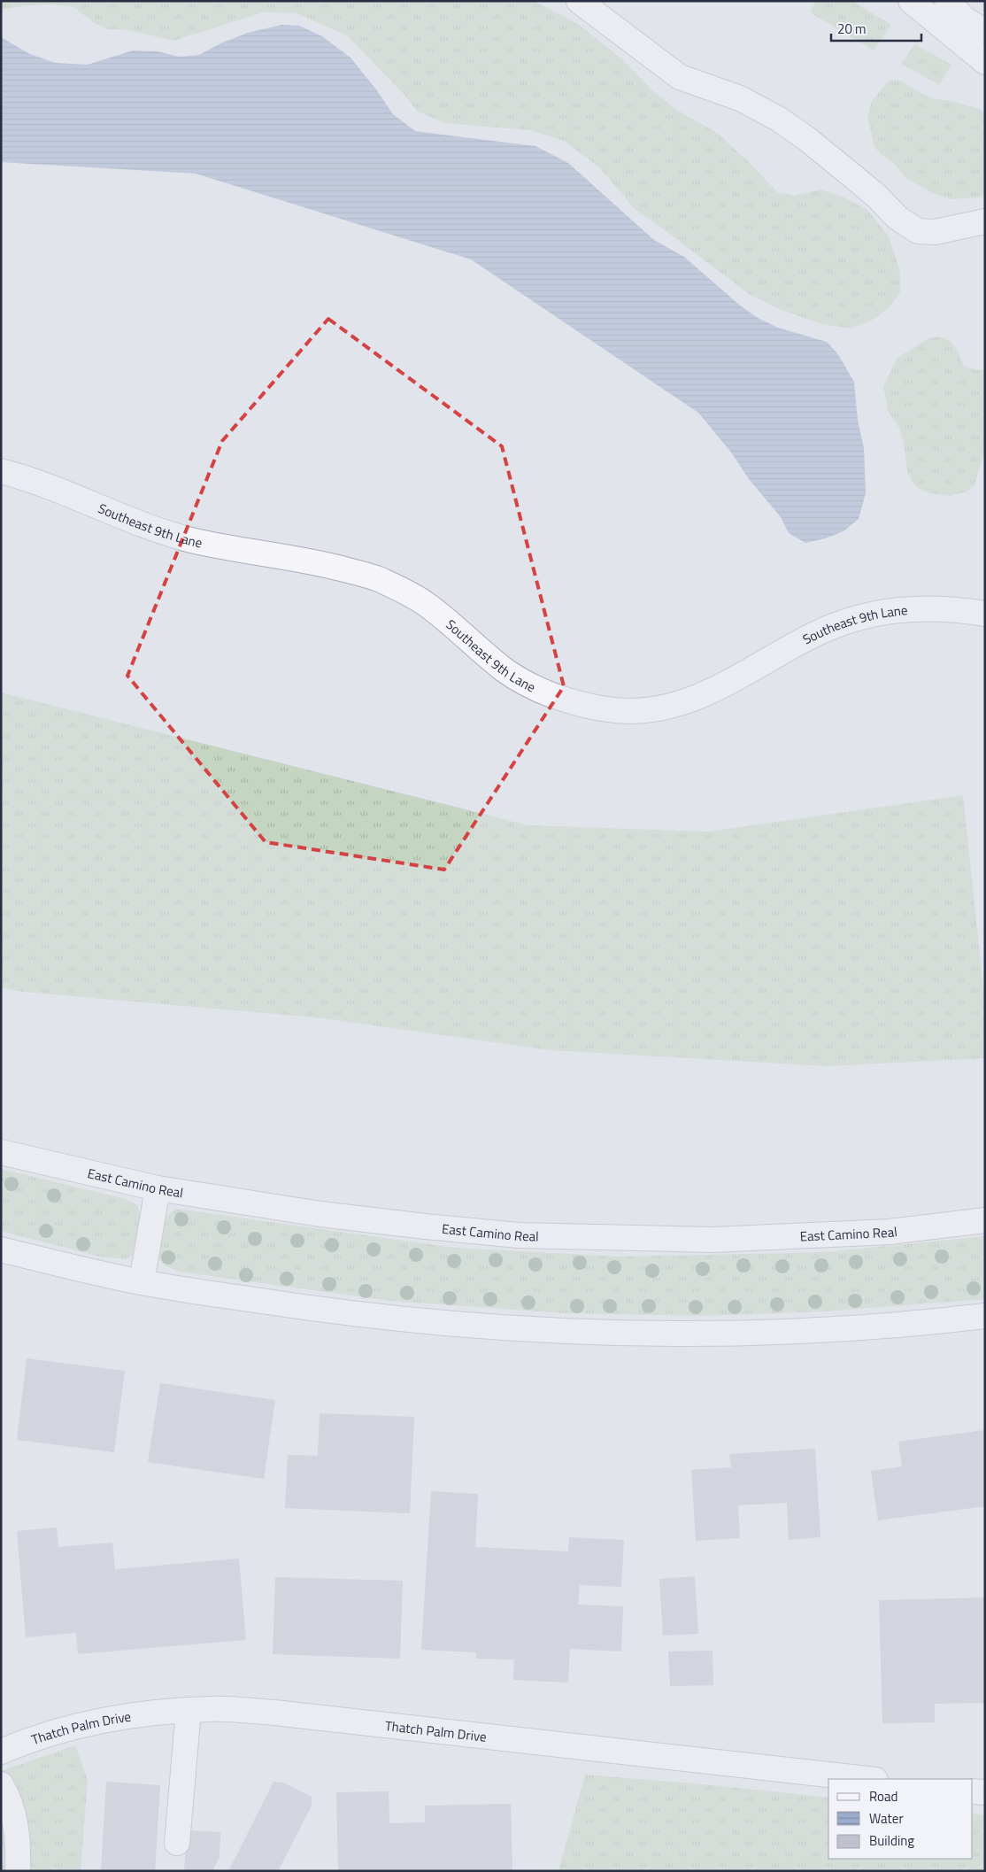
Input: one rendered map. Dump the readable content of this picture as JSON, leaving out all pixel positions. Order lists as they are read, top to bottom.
{
  "streets": {
    "street": ["Southeast 9th Lane", "East Camino Real", "Thatch Palm Drive"]
  },
  "legend": ["Road", "Water", "Building"],
  "scale_bar": "20 m"
}
